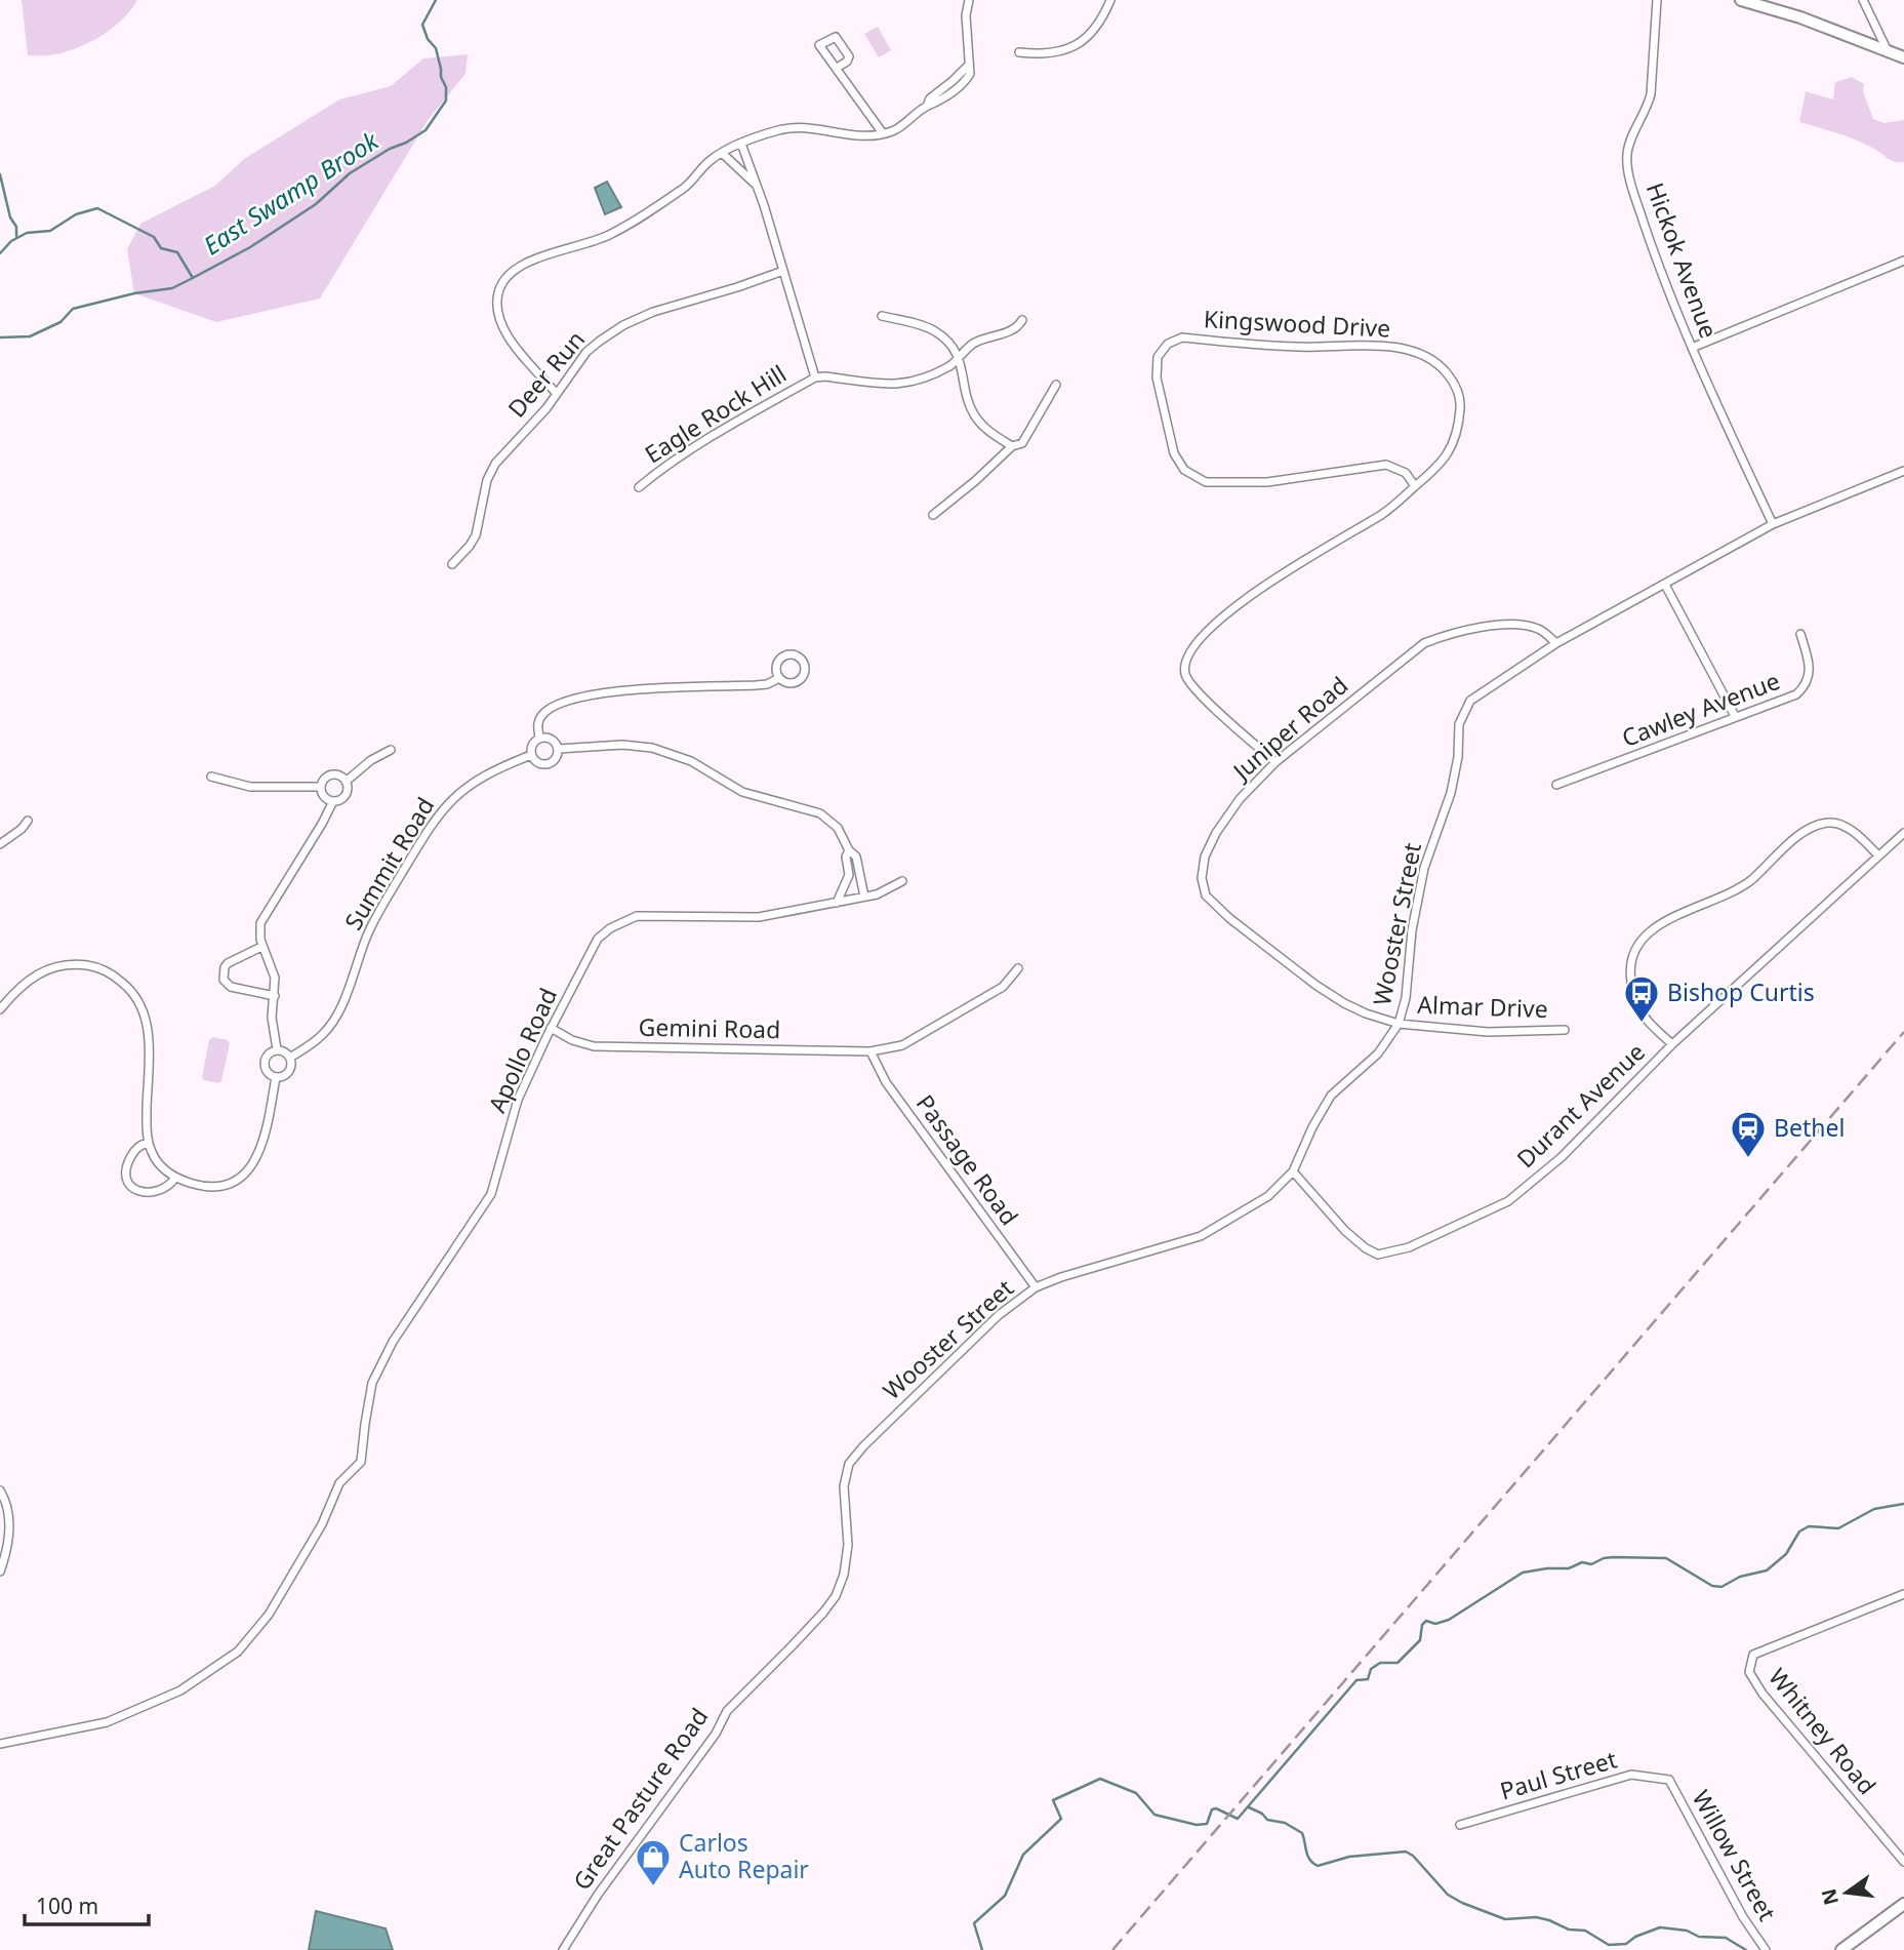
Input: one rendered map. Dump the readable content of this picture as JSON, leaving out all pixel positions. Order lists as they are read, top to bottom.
{
  "streets": {
    "street": [
      "Hickok Avenue",
      "Kingswood Drive",
      "Deer Run",
      "Eagle Rock Hill",
      "Cawley Avenue",
      "Juniper Road",
      "Summit Road",
      "Wooster Street",
      "Almar Drive",
      "Gemini Road",
      "Apollo Road",
      "Durant Avenue",
      "Passage Road",
      "Whitney Road",
      "Paul Street",
      "Great Pasture Road",
      "Willow Street"
    ]
  },
  "crossings": [
    ["Hickok Avenue", "Wooster Street"],
    ["Kingswood Drive", "Juniper Road"],
    ["Juniper Road", "Wooster Street"],
    ["Juniper Road", "Almar Drive"],
    ["Summit Road", "Apollo Road"],
    ["Wooster Street", "Almar Drive"],
    ["Wooster Street", "Durant Avenue"],
    ["Wooster Street", "Passage Road"],
    ["Wooster Street", "Great Pasture Road"],
    ["Gemini Road", "Apollo Road"],
    ["Gemini Road", "Passage Road"],
    ["Paul Street", "Willow Street"]
  ],
  "water": ["East Swamp Brook"],
  "places": {
    "bus stop": ["Bishop Curtis"],
    "station": ["Bethel"],
    "shop": ["Carlos Auto Repair"]
  },
  "scale_bar": "100 m",
  "north": "left"
}
